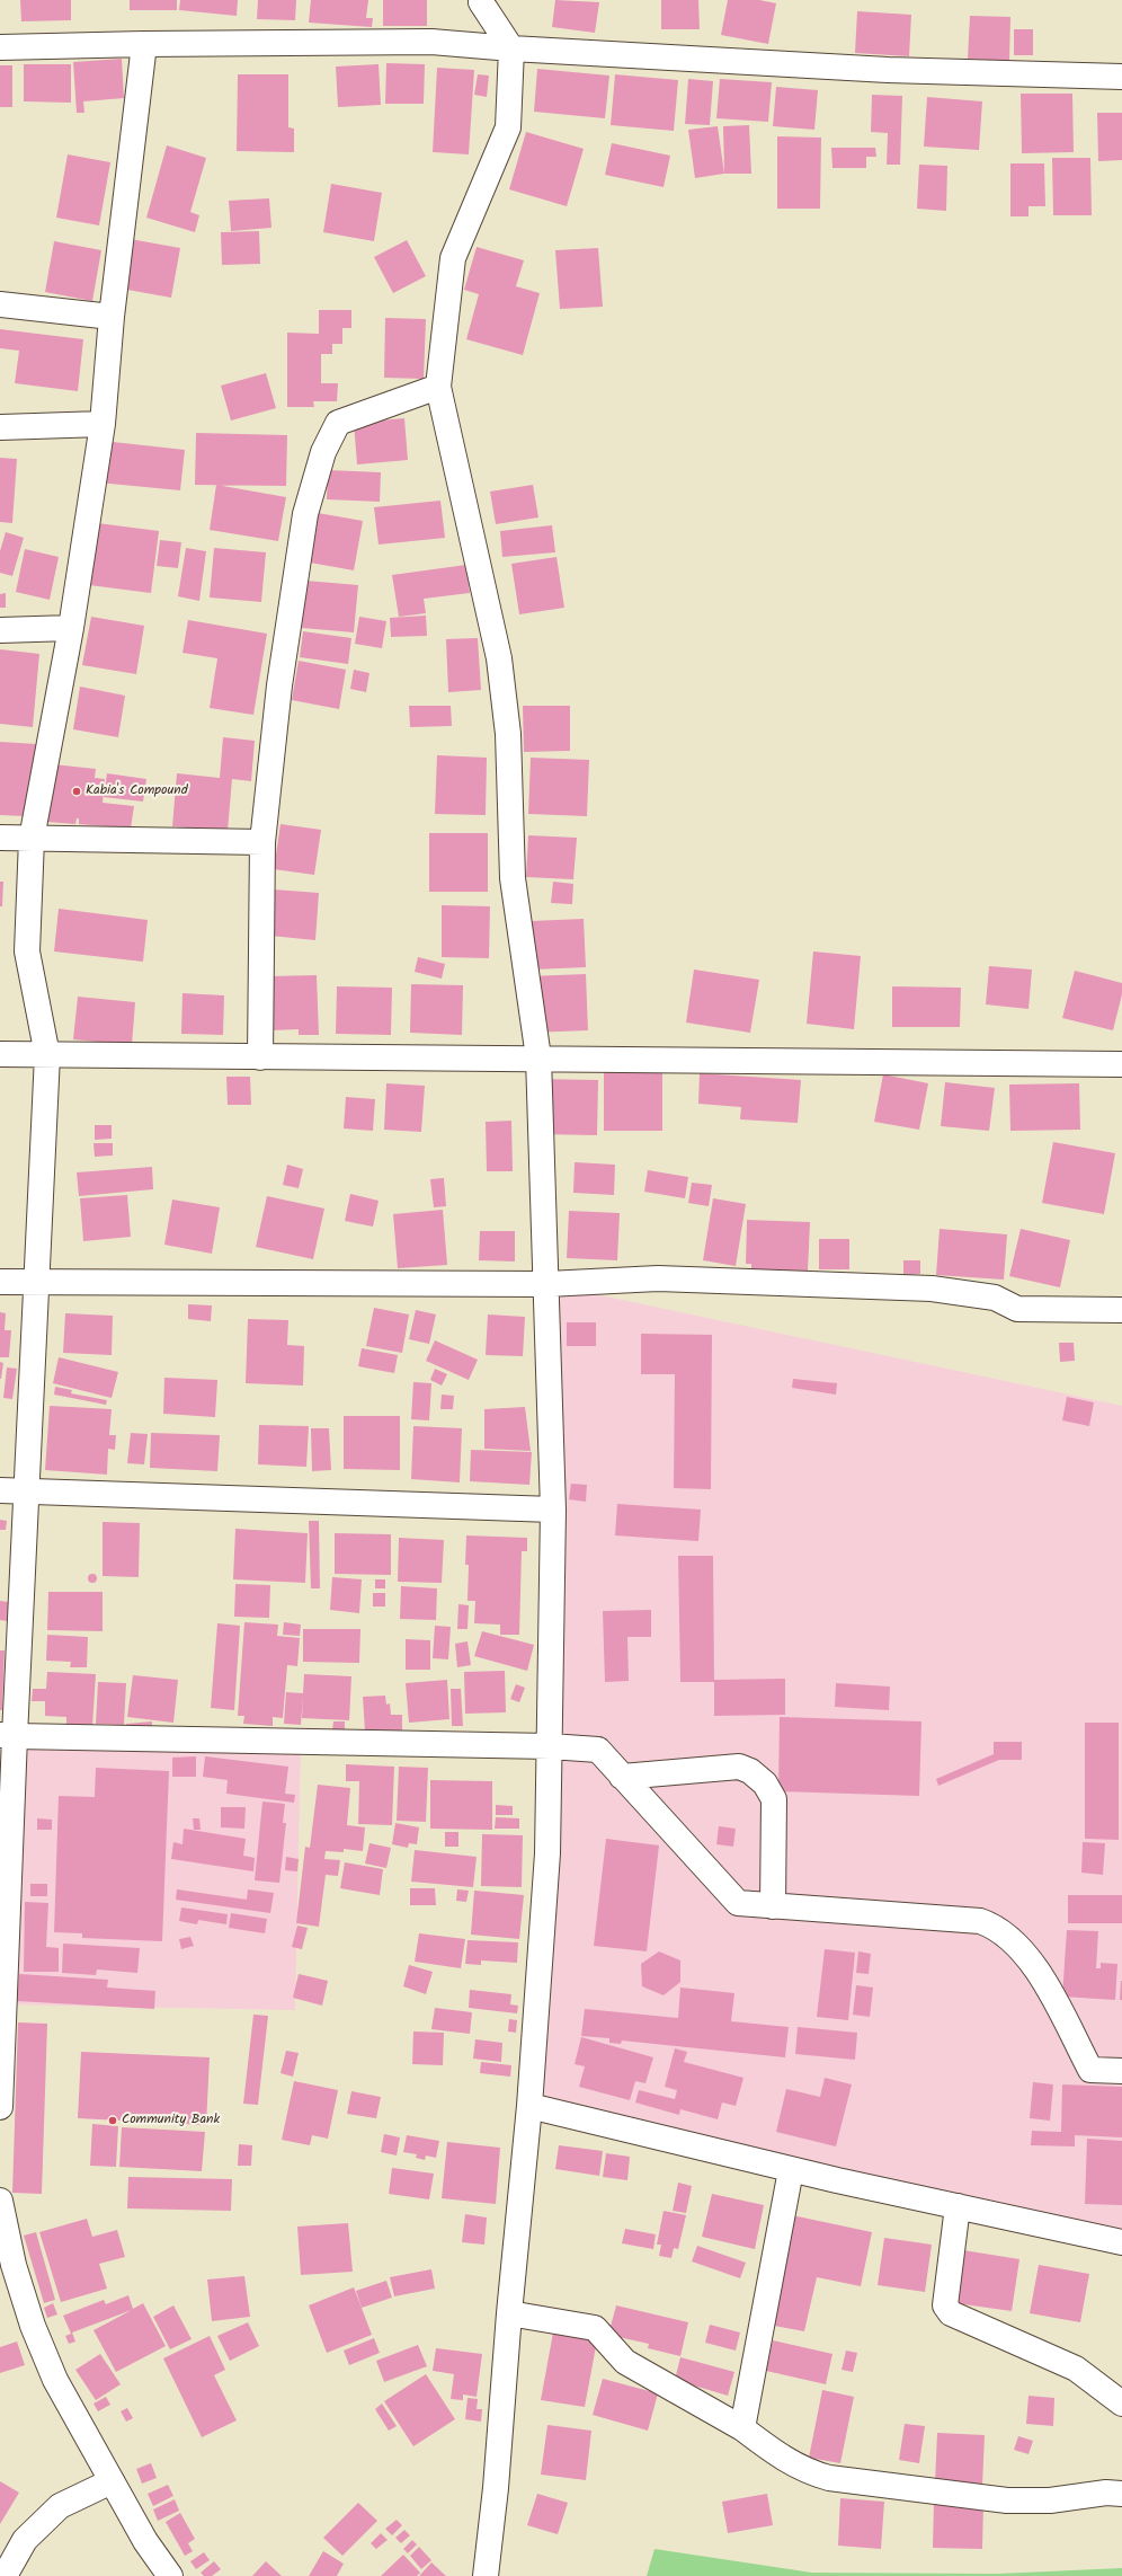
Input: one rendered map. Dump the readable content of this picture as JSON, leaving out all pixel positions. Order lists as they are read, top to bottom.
{
  "places": ["Kabia's Compound", "Community Bank"]
}
